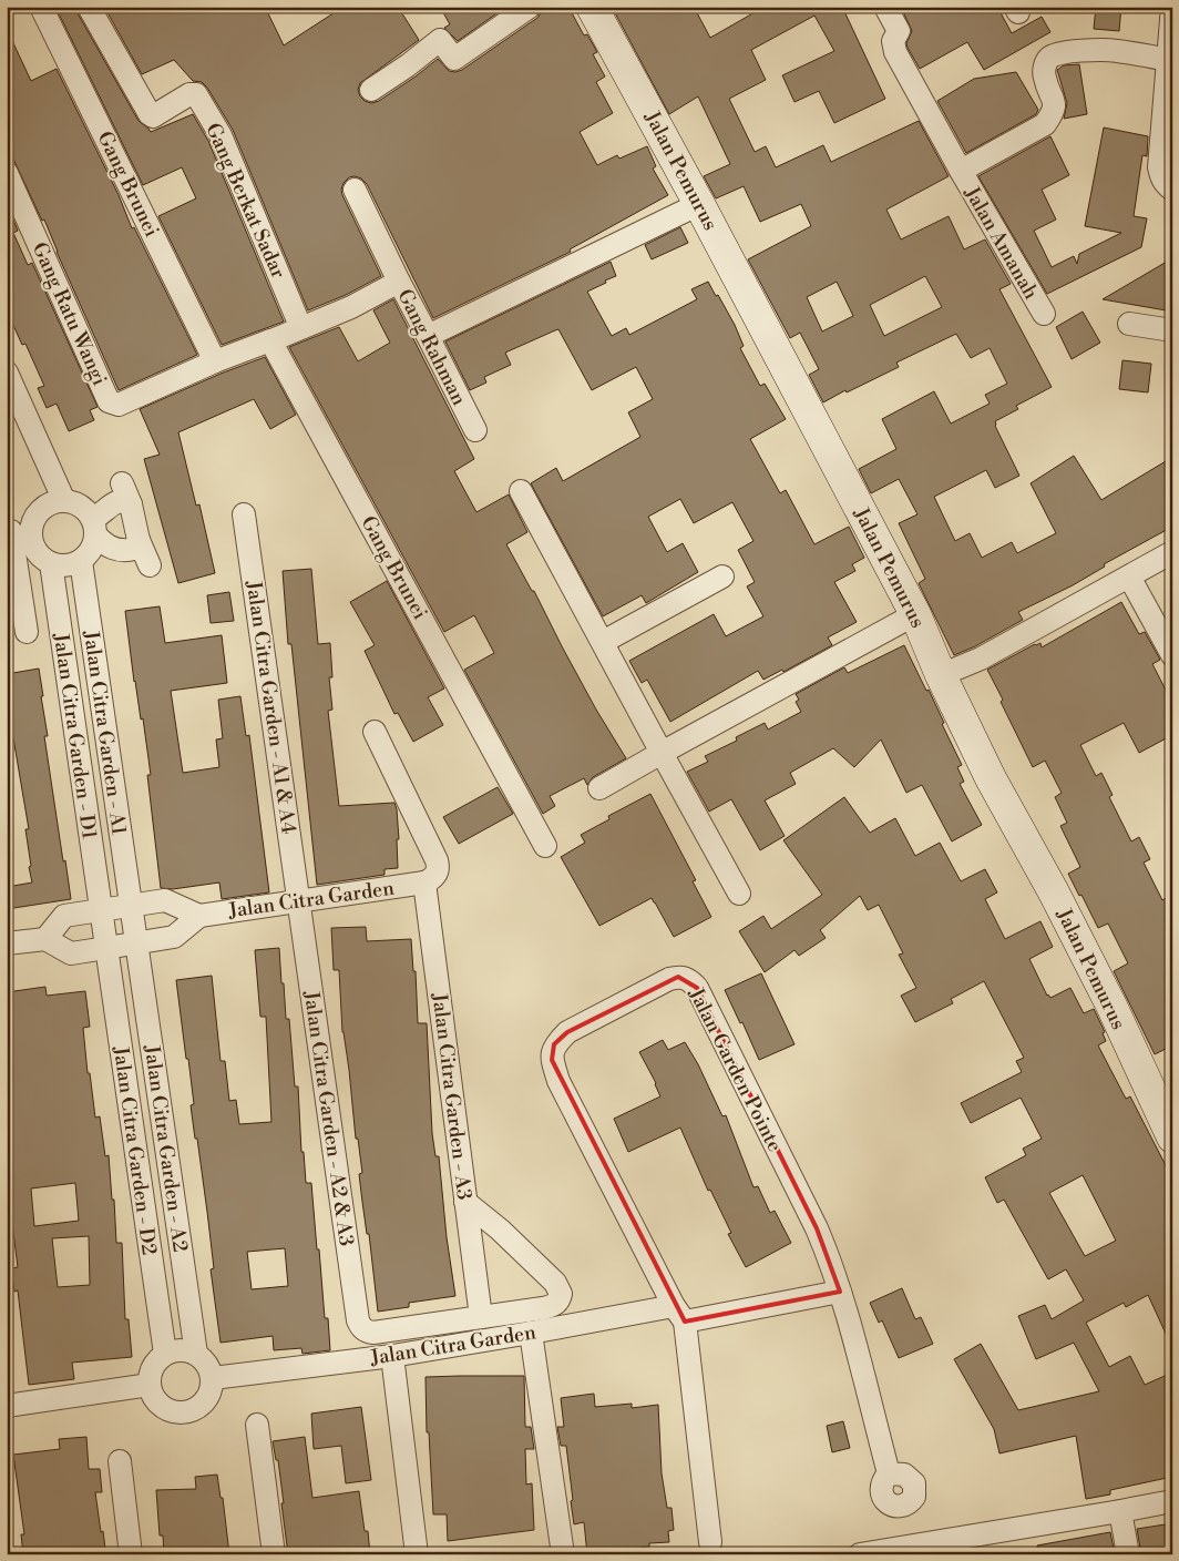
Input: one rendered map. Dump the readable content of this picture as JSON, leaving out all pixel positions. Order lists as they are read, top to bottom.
{
  "streets": {
    "street": [
      "Jalan Pemurus",
      "Gang Brunei",
      "Gang Berkat Sadar",
      "Jalan Amanah",
      "Gang Ratu Wangi",
      "Gang Rahman",
      "Jalan Citra Garden - A1 & A4",
      "Jalan Citra Garden - A1",
      "Jalan Citra Garden - D1",
      "Jalan Citra Garden",
      "Jalan Garden Pointe",
      "Jalan Citra Garden - A3",
      "Jalan Citra Garden - A2 & A3",
      "Jalan Citra Garden - A2",
      "Jalan Citra Garden - D2"
    ]
  },
  "crossings": [
    ["Gang Brunei", "Gang Ratu Wangi"],
    ["Gang Brunei", "Gang Rahman"],
    ["Jalan Citra Garden - A1 & A4", "Jalan Citra Garden"],
    ["Jalan Citra Garden - A1 & A4", "Jalan Citra Garden - A2 & A3"],
    ["Jalan Citra Garden - A1", "Jalan Citra Garden - D1"],
    ["Jalan Citra Garden - A1", "Jalan Citra Garden - A2"],
    ["Jalan Citra Garden - D1", "Jalan Citra Garden - D2"],
    ["Jalan Citra Garden", "Jalan Garden Pointe"],
    ["Jalan Citra Garden", "Jalan Citra Garden - A3"],
    ["Jalan Citra Garden", "Jalan Citra Garden - A2 & A3"],
    ["Jalan Citra Garden", "Jalan Citra Garden - A2"],
    ["Jalan Citra Garden", "Jalan Citra Garden - D2"],
    ["Jalan Citra Garden - A2", "Jalan Citra Garden - D2"]
  ]
}
